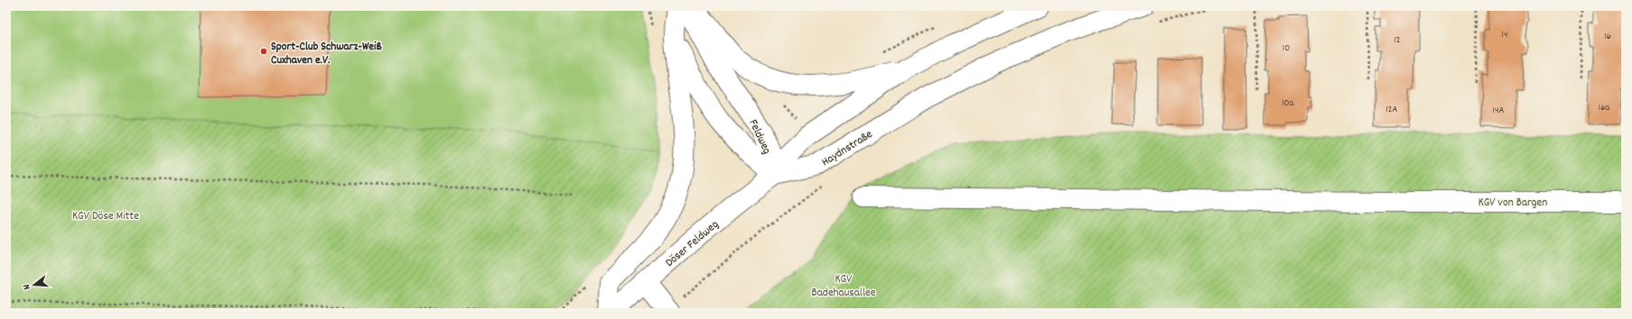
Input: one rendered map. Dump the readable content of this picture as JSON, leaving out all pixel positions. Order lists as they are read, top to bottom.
{
  "streets": {
    "street": ["Feldweg", "Haydnstraße", "Döser Feldweg"]
  },
  "crossings": [
    ["Feldweg", "Haydnstraße"],
    ["Feldweg", "Döser Feldweg"],
    ["Haydnstraße", "Döser Feldweg"]
  ],
  "parks": ["KGV von Bargen", "KGV Döse Mitte", "KGV Badehausallee"],
  "places": ["Sport-Club Schwarz-Weiß Cuxhaven e.V."],
  "house_numbers": [
    "14",
    "16",
    "12",
    "10",
    "10a",
    "16a",
    "12A",
    "14A"
  ],
  "north": "left"
}
